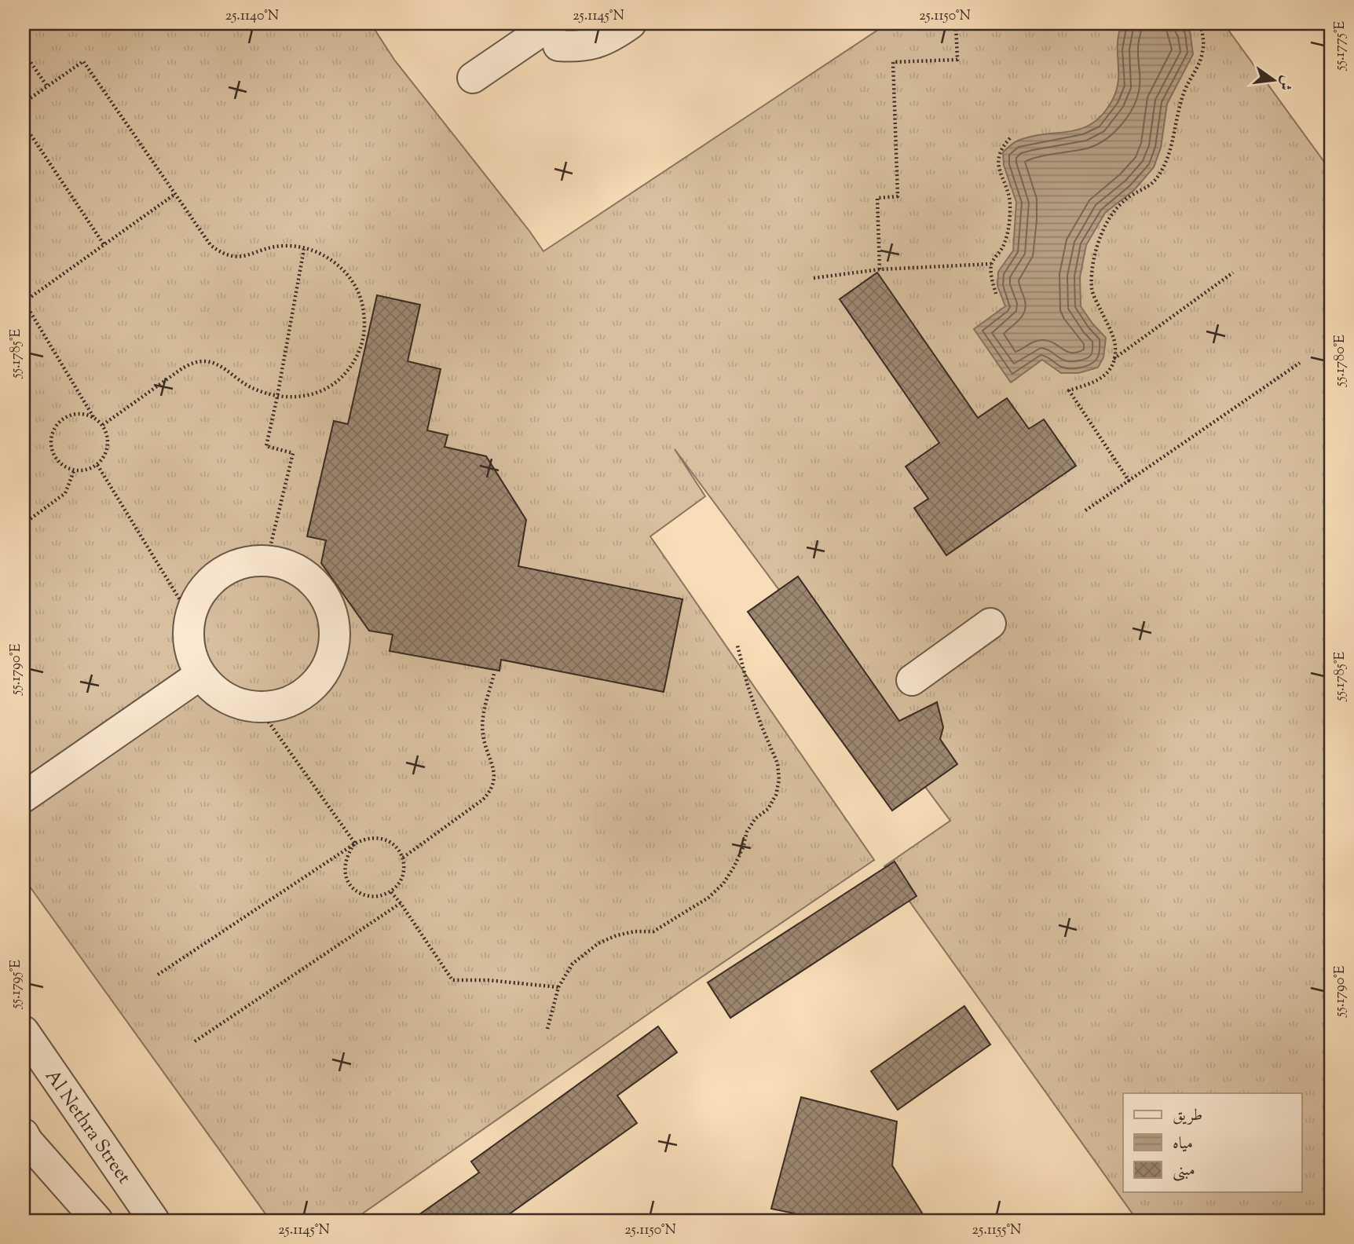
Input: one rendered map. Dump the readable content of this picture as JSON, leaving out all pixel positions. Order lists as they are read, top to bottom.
{
  "streets": {
    "street": ["Al Nethra Street"]
  },
  "legend": ["طريق", "مياه", "مبنى"],
  "north": "right",
  "coordinates": [
    "25.1140°N",
    "25.1145°N",
    "25.1150°N",
    "55.1775°E",
    "55.1785°E",
    "55.1780°E",
    "55.1790°E",
    "55.1795°E",
    "25.1155°N"
  ]
}
